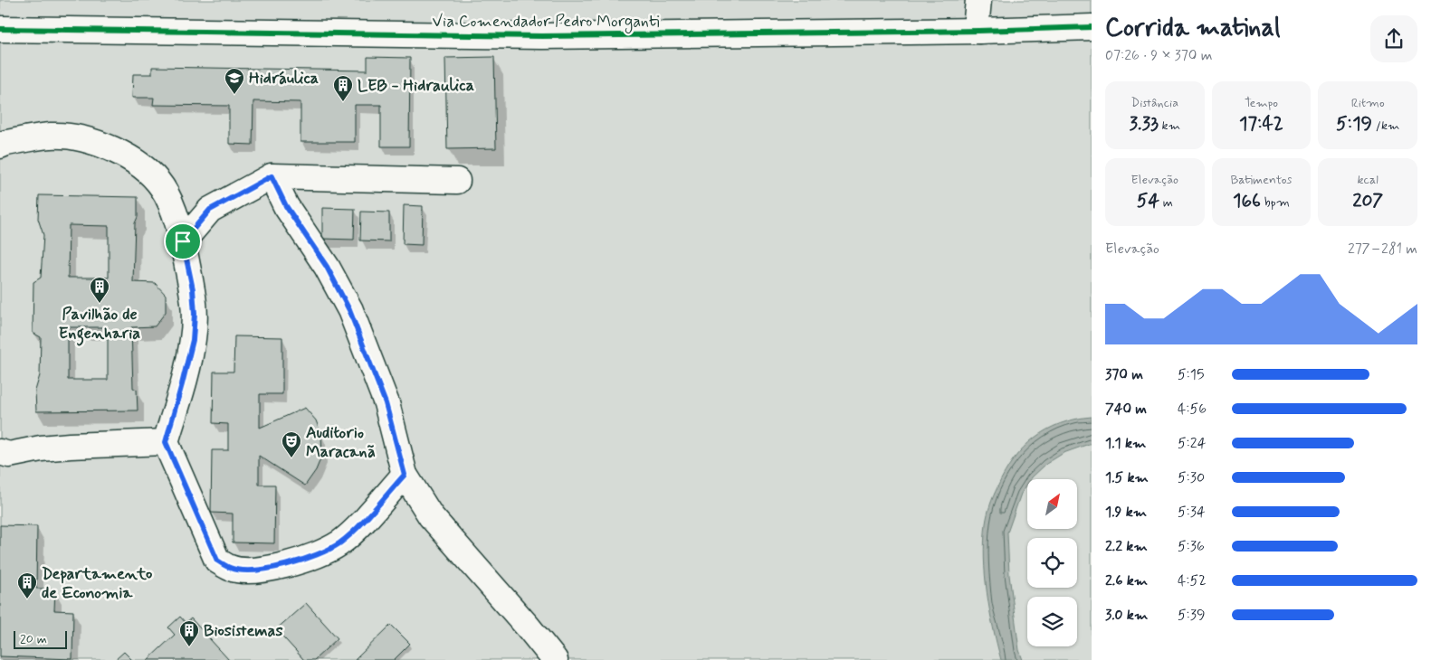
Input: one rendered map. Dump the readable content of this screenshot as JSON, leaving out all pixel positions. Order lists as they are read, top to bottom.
{
  "streets": {
    "street": ["Via Comendador Pedro Morganti"]
  },
  "places": {
    "school or university": ["Hidráulica"],
    "building": [
      "LEB - Hidraulica",
      "Pavilhão de Engenharia",
      "Departamento de Economia",
      "Biosistemas"
    ],
    "theatre": ["Auditorio Maracanã"]
  },
  "scale_bar": "20 m",
  "north": "top right",
  "page": {
    "heading": ["Corrida matinal", "07:26 · 9 × 370 m"],
    "stats": [
      ["Distância", "3.33 km"],
      ["Tempo", "17:42"],
      ["Ritmo", "5:19 /km"],
      ["Elevação", "54 m"],
      ["Batimentos", "166 bpm"],
      ["kcal", "207"]
    ],
    "chart": ["Elevação", "277–281 m"],
    "list": [
      {
        "name": "370 m",
        "note": "5:15"
      },
      {
        "name": "740 m",
        "note": "4:56"
      },
      {
        "name": "1.1 km",
        "note": "5:24"
      },
      {
        "name": "1.5 km",
        "note": "5:30"
      },
      {
        "name": "1.9 km",
        "note": "5:34"
      },
      {
        "name": "2.2 km",
        "note": "5:36"
      },
      {
        "name": "2.6 km",
        "note": "4:52"
      },
      {
        "name": "3.0 km",
        "note": "5:39"
      }
    ],
    "scale": "20 m"
  }
}
